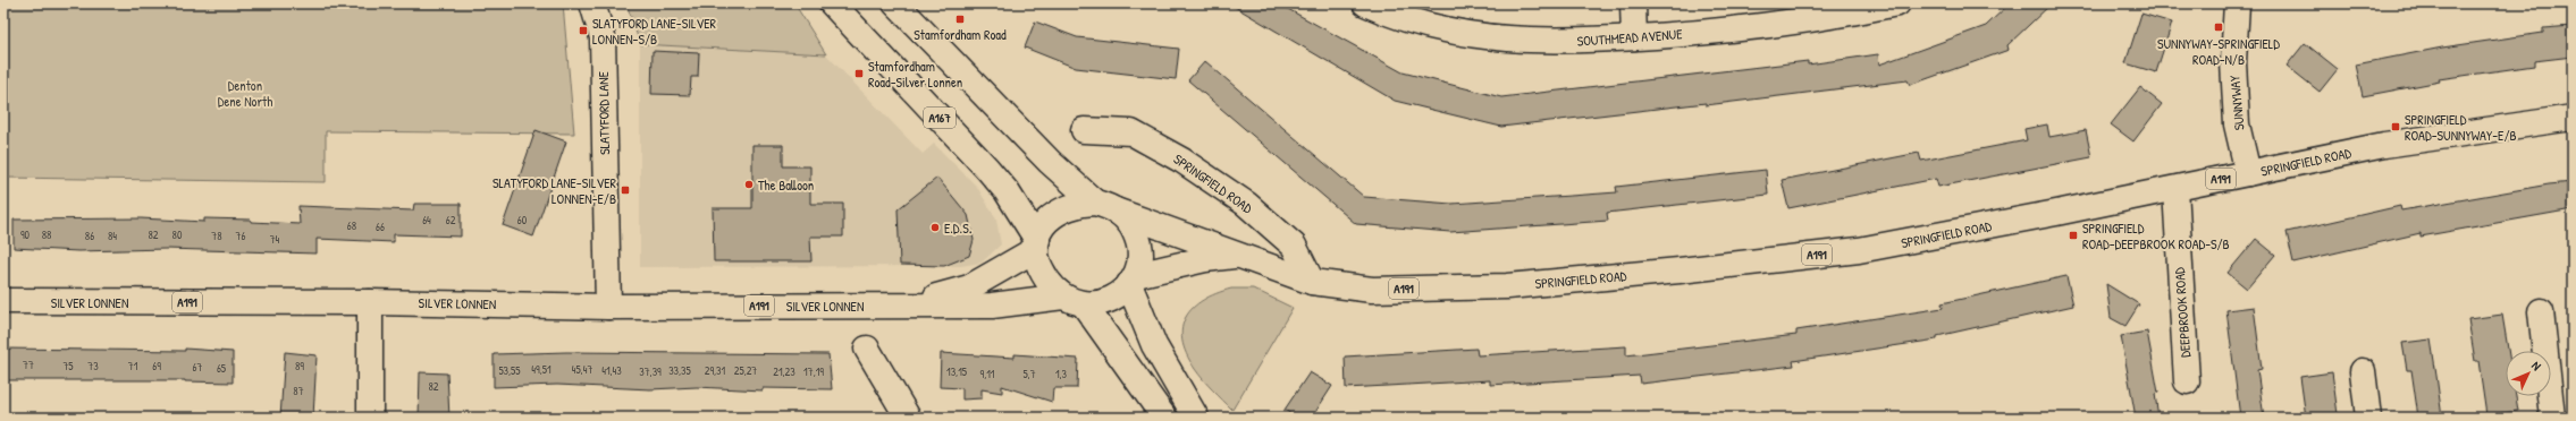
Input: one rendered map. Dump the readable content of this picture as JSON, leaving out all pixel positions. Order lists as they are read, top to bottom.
{
  "streets": {
    "main road": [
      "SOUTHMEAD AVENUE",
      "SUNNYWAY",
      "SLATYFORD LANE",
      "A167",
      "SPRINGFIELD ROAD",
      "A191",
      "SILVER LONNEN",
      "DEEPBROOK ROAD"
    ]
  },
  "crossings": [
    ["SUNNYWAY", "SPRINGFIELD ROAD"],
    ["SLATYFORD LANE", "SILVER LONNEN"],
    ["A167", "SPRINGFIELD ROAD"],
    ["A167", "SILVER LONNEN"],
    ["SPRINGFIELD ROAD", "SILVER LONNEN"],
    ["SPRINGFIELD ROAD", "DEEPBROOK ROAD"]
  ],
  "parks": ["Denton Dene North"],
  "places": {
    "transit": [
      "Stamfordham Road",
      "SUNNYWAY-SPRINGFIELD ROAD-N/B",
      "SLATYFORD LANE-SILVER LONNEN-S/B",
      "Stamfordham Road-Silver Lonnen",
      "SPRINGFIELD ROAD-SUNNYWAY-E/B",
      "SLATYFORD LANE-SILVER LONNEN-E/B",
      "SPRINGFIELD ROAD-DEEPBROOK ROAD-S/B"
    ],
    "other": ["The Balloon", "E.D.S."]
  },
  "house_numbers": [
    "64",
    "62",
    "60",
    "68",
    "66",
    "90",
    "88",
    "82",
    "80",
    "86",
    "84",
    "78",
    "76",
    "74",
    "77",
    "75",
    "73",
    "71",
    "69",
    "89",
    "67",
    "65",
    "49,51",
    "45,47",
    "53,55",
    "41,43",
    "33,35",
    "29,31",
    "25,27",
    "37,39",
    "21,23",
    "17,19",
    "13,15",
    "9,11",
    "5,7",
    "1,3",
    "82",
    "87"
  ],
  "north": "top right"
}
